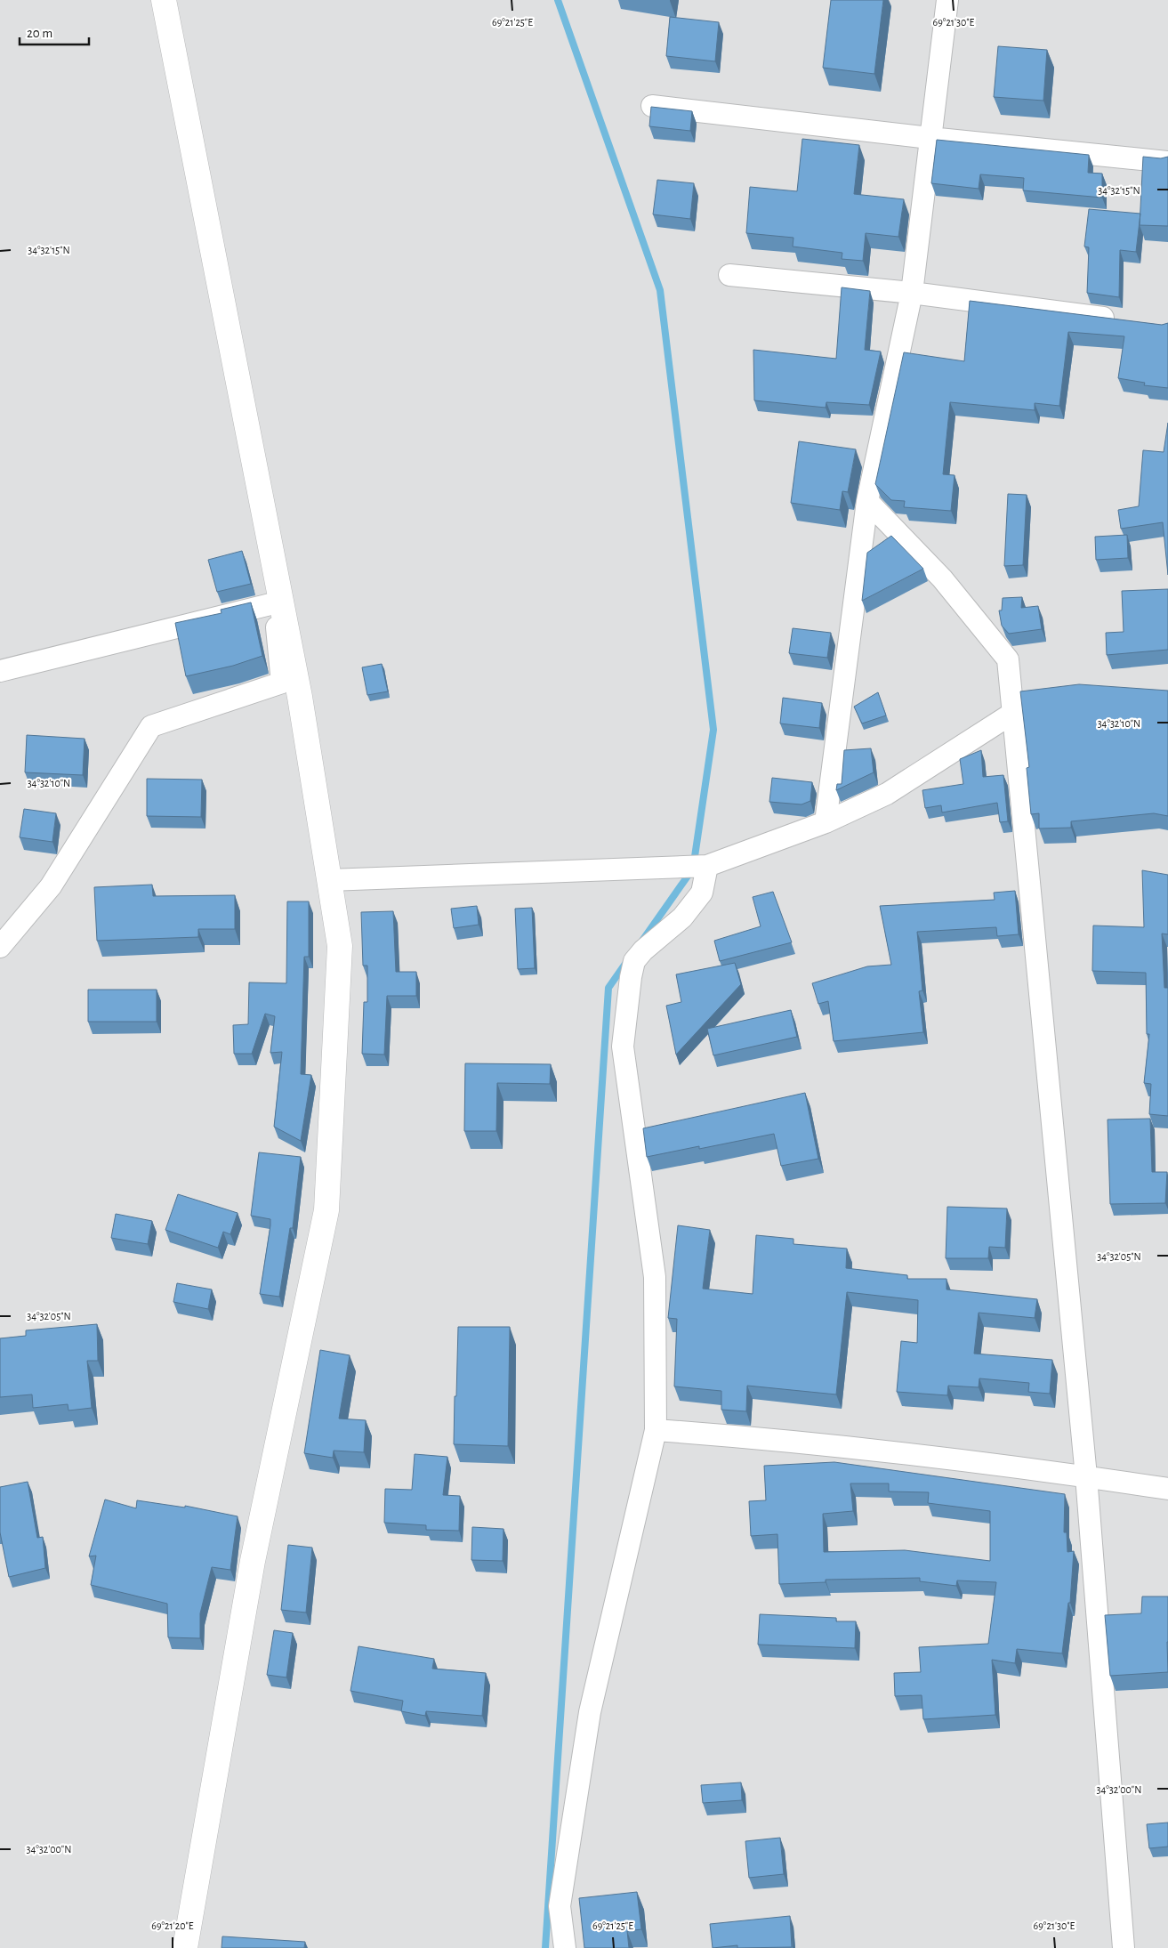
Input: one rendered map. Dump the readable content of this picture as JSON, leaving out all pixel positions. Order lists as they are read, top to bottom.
{
  "scale_bar": "20 m",
  "coordinates": [
    "69°21'25\"E",
    "69°21'30\"E",
    "34°32'15\"N",
    "34°32'10\"N",
    "34°32'05\"N",
    "34°32'00\"N",
    "69°21'20\"E"
  ]
}
